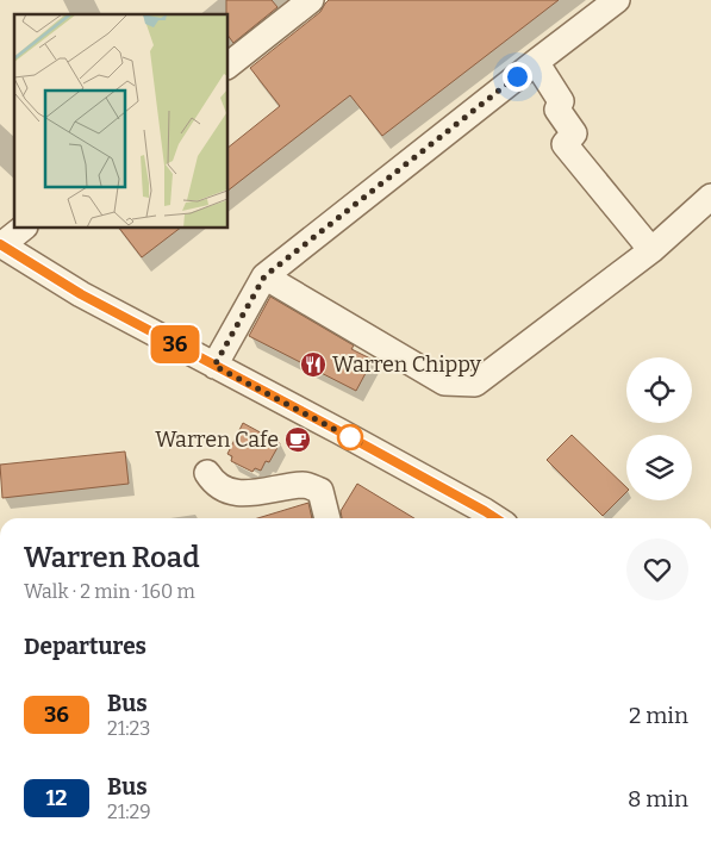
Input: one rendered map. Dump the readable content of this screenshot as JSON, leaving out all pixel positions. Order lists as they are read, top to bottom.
{
  "places": {
    "restaurant": ["Warren Chippy"],
    "cafe": ["Warren Cafe"]
  },
  "lines": ["bus line 36"],
  "page": {
    "on_map": "36",
    "heading": [
      ["Warren Road", "Walk · 2 min · 160 m"],
      "Departures"
    ],
    "list": [
      {
        "mark": "36",
        "name": "Bus",
        "note": "21:23",
        "value": "2 min"
      },
      {
        "mark": "12",
        "name": "Bus",
        "note": "21:29",
        "value": "8 min"
      }
    ]
  }
}
